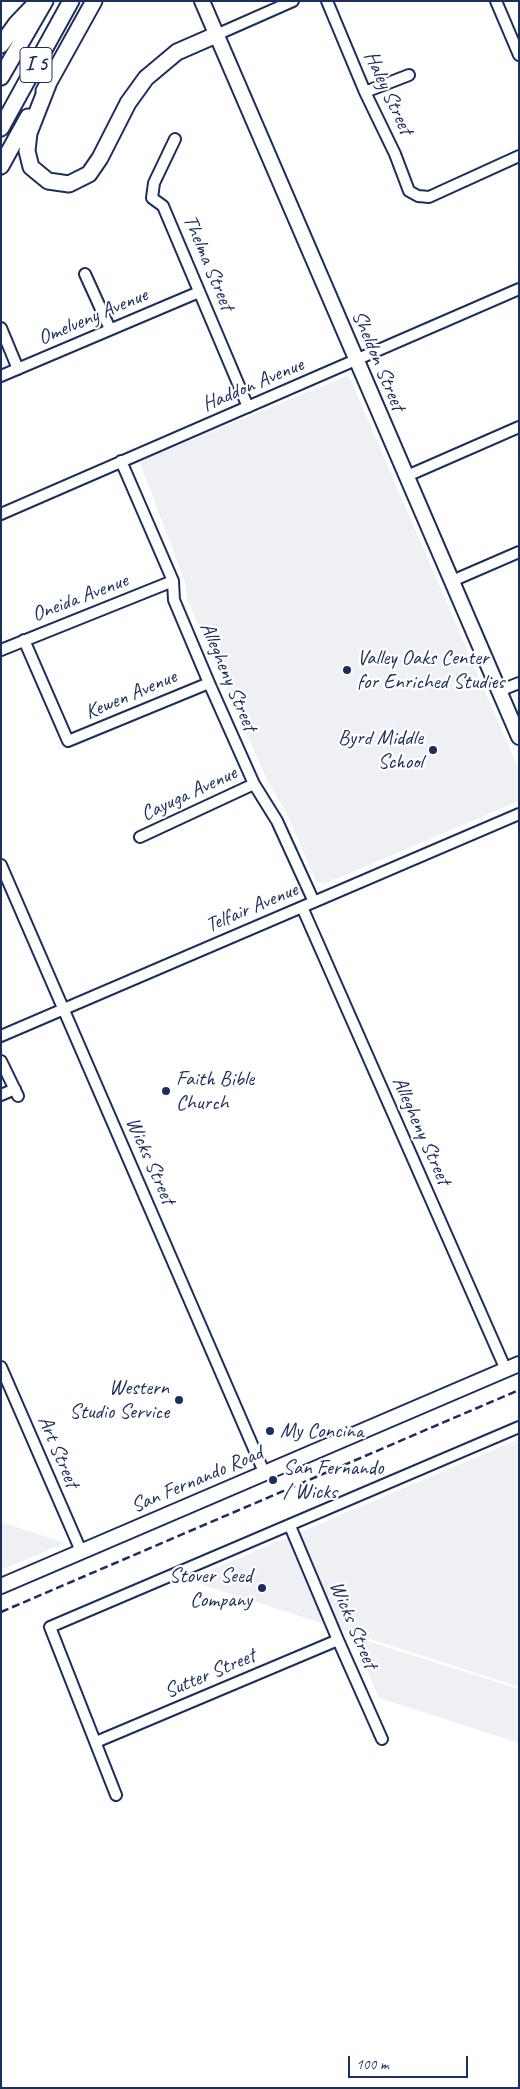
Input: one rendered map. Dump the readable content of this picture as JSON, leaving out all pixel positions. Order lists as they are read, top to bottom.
{
  "streets": {
    "highway": ["I 5"],
    "main road": ["Sheldon Street", "San Fernando Road"],
    "street": [
      "Haley Street",
      "Thelma Street",
      "Omelveny Avenue",
      "Haddon Avenue",
      "Oneida Avenue",
      "Allegheny Street",
      "Kewen Avenue",
      "Cayuga Avenue",
      "Telfair Avenue",
      "Wicks Street",
      "Art Street",
      "Sutter Street"
    ]
  },
  "crossings": [
    ["Thelma Street", "Omelveny Avenue"],
    ["Thelma Street", "Haddon Avenue"],
    ["Sheldon Street", "Haddon Avenue"],
    ["Haddon Avenue", "Allegheny Street"],
    ["Oneida Avenue", "Allegheny Street"],
    ["Oneida Avenue", "Kewen Avenue"],
    ["Allegheny Street", "Kewen Avenue"],
    ["Allegheny Street", "Cayuga Avenue"],
    ["Allegheny Street", "Telfair Avenue"],
    ["Allegheny Street", "San Fernando Road"],
    ["Telfair Avenue", "Wicks Street"],
    ["Wicks Street", "San Fernando Road"],
    ["Wicks Street", "Sutter Street"],
    ["Art Street", "San Fernando Road"]
  ],
  "places": [
    "Valley Oaks Center for Enriched Studies",
    "Byrd Middle School",
    "Faith Bible Church",
    "Western Studio Service",
    "My Concina",
    "San Fernando / Wicks",
    "Stover Seed Company"
  ],
  "scale_bar": "100 m"
}
